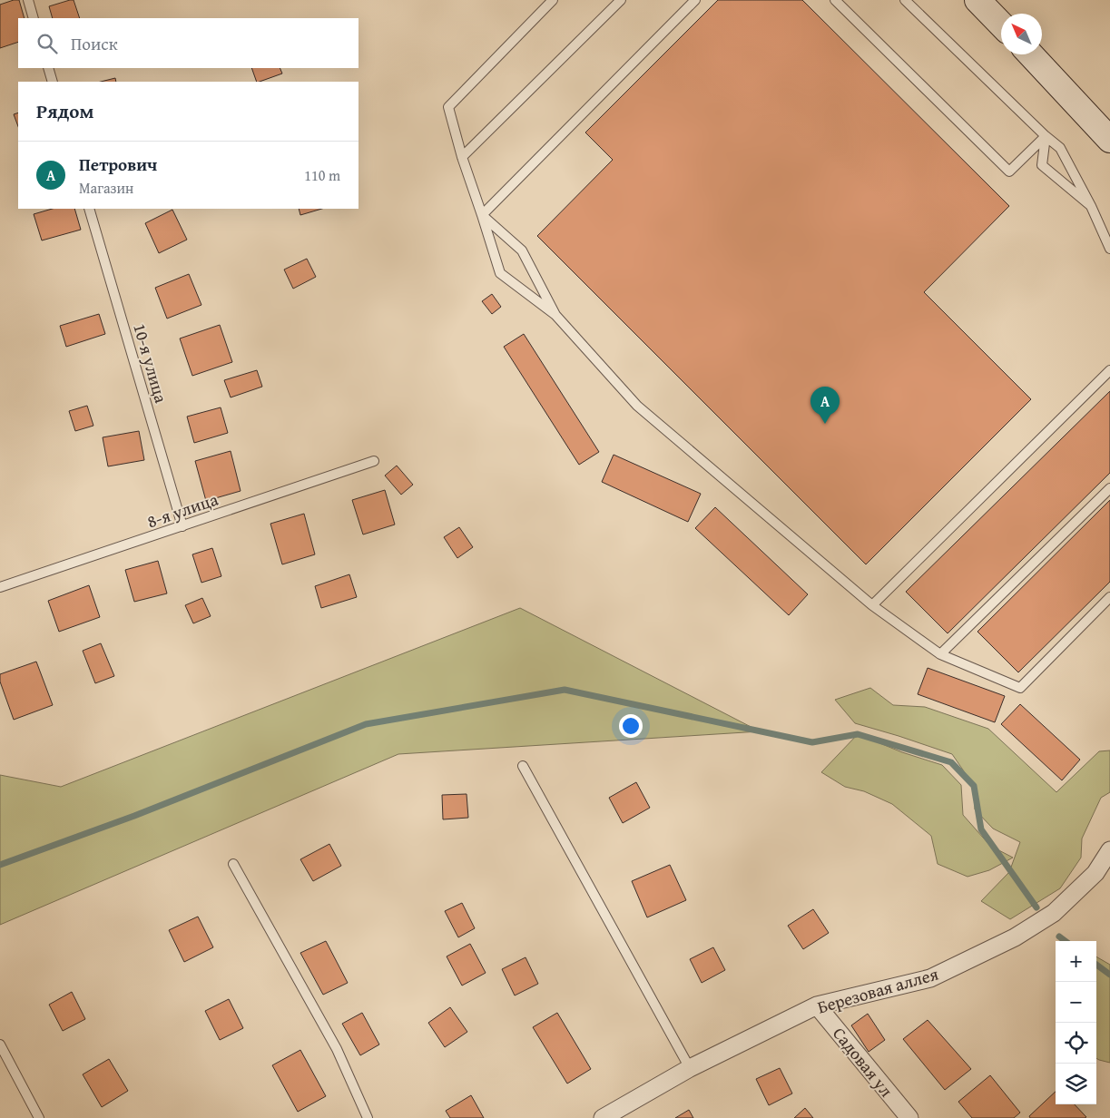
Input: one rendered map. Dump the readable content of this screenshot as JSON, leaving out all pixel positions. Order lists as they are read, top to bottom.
{
  "streets": {
    "street": ["Березовая аллея", "Садовая ул"],
    "lane": ["10-я улица", "8-я улица"]
  },
  "crossings": [
    ["10-я улица", "8-я улица"],
    ["Березовая аллея", "Садовая ул"]
  ],
  "north": "top left",
  "page": {
    "search": "Поиск",
    "heading": "Рядом",
    "list": [
      {
        "mark": "A",
        "name": "Петрович",
        "note": "Магазин",
        "value": "110 m"
      }
    ],
    "pins": "A",
    "map_buttons": ["+", "−"]
  }
}
